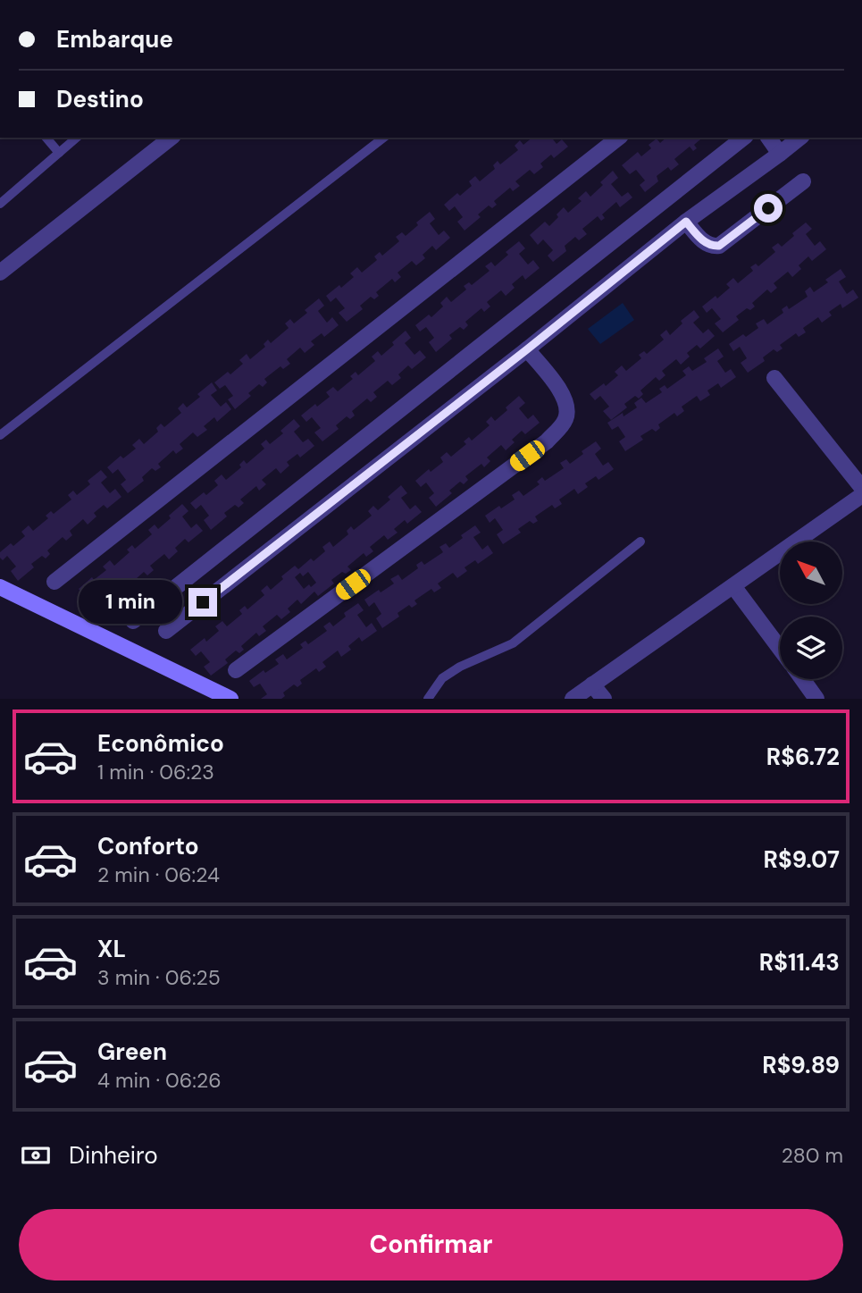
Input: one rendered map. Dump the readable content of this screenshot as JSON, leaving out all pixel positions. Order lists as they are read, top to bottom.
{
  "north": "top left",
  "page": {
    "banner": ["Embarque", "Destino"],
    "bubble": "1 min",
    "list": [
      {
        "name": "Econômico",
        "note": "1 min · 06:23",
        "value": "R$6.72"
      },
      {
        "name": "Conforto",
        "note": "2 min · 06:24",
        "value": "R$9.07"
      },
      {
        "name": "XL",
        "note": "3 min · 06:25",
        "value": "R$11.43"
      },
      {
        "name": "Green",
        "note": "4 min · 06:26",
        "value": "R$9.89"
      }
    ],
    "pay": ["Dinheiro", "280 m"],
    "buttons": "Confirmar"
  }
}
